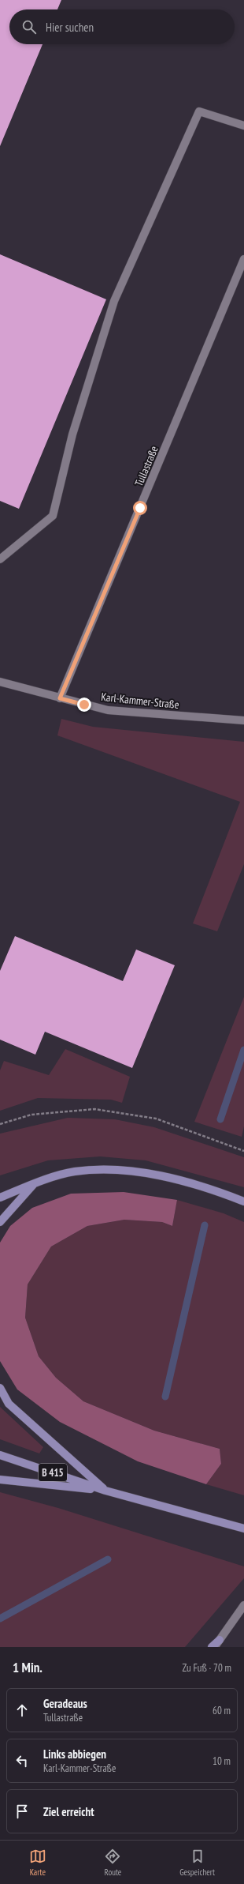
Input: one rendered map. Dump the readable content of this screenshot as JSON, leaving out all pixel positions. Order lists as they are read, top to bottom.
{
  "streets": {
    "main road": ["B 415"],
    "street": ["Tullastraße", "Karl-Kammer-Straße"]
  },
  "crossings": [
    ["Tullastraße", "Karl-Kammer-Straße"]
  ],
  "page": {
    "search": "Hier suchen",
    "heading": ["1 Min.", "Zu Fuß · 70 m"],
    "list": [
      ["Geradeaus", "Tullastraße", "60 m"],
      ["Links abbiegen", "Karl-Kammer-Straße", "10 m"],
      "Ziel erreicht"
    ],
    "nav": ["Karte", "Route", "Gespeichert"]
  }
}
